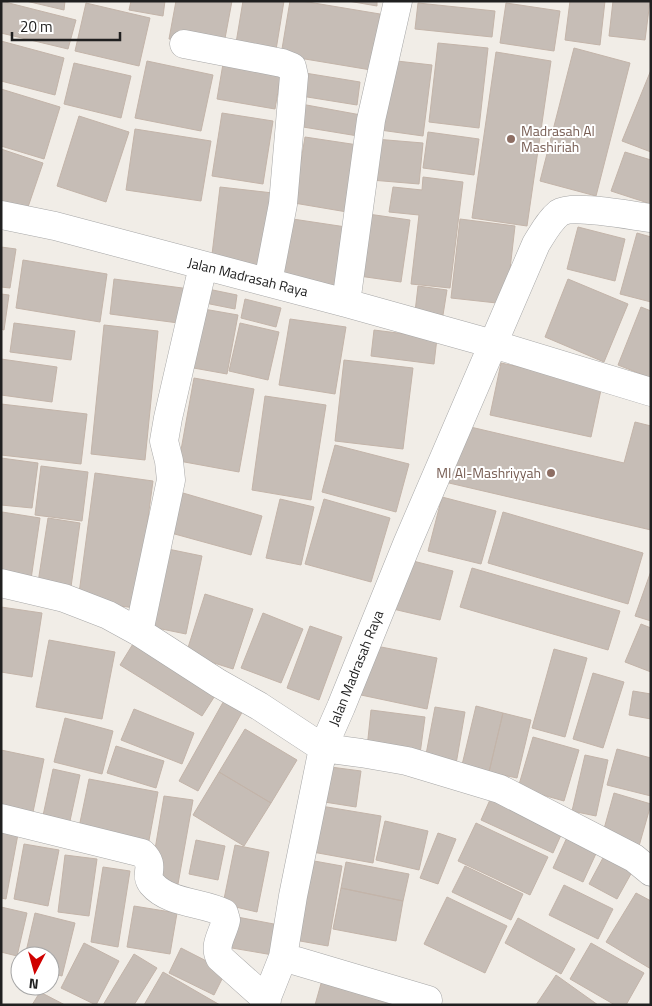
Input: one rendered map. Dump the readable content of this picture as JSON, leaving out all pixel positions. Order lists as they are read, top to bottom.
{
  "streets": {
    "street": ["Jalan Madrasah Raya"]
  },
  "places": ["Madrasah Al Mashiriah", "MI Al-Mashriyyah"],
  "scale_bar": "20 m",
  "north": "bottom"
}
